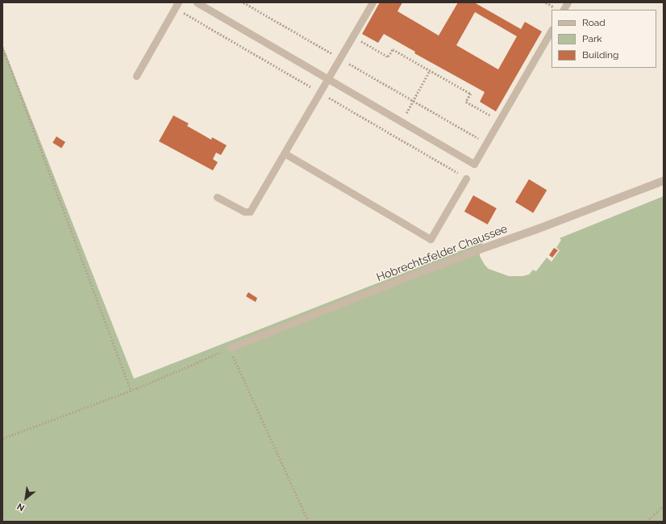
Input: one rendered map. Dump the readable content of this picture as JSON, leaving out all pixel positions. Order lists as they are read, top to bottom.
{
  "streets": {
    "street": ["Hobrechtsfelder Chaussee"]
  },
  "legend": ["Road", "Park", "Building"],
  "north": "bottom left"
}
